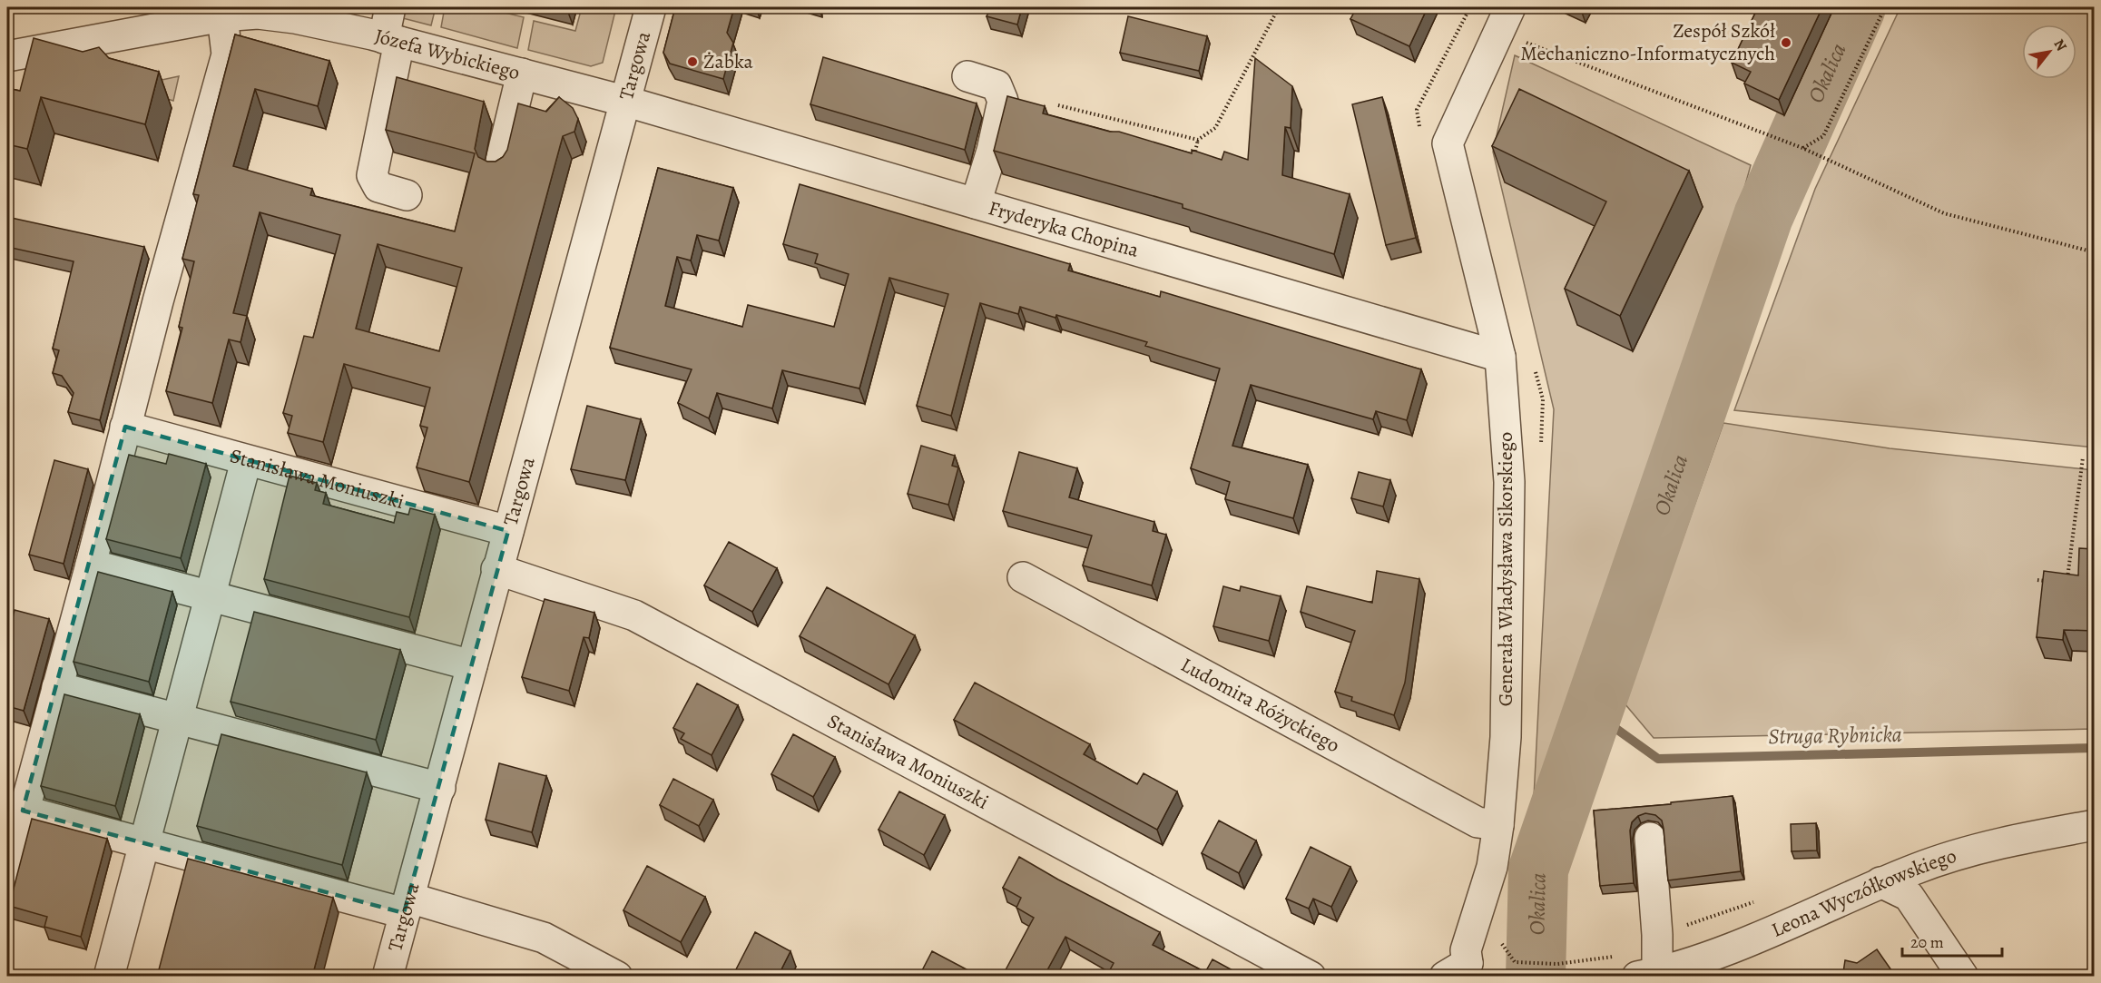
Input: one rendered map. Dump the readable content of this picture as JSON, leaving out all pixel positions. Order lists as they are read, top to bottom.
{
  "streets": {
    "street": [
      "Józefa Wybickiego",
      "Targowa",
      "Fryderyka Chopina",
      "Stanisława Moniuszki",
      "Generała Władysława Sikorskiego",
      "Ludomira Różyckiego",
      "Leona Wyczółkowskiego"
    ]
  },
  "crossings": [
    ["Józefa Wybickiego", "Targowa"],
    ["Józefa Wybickiego", "Fryderyka Chopina"],
    ["Targowa", "Fryderyka Chopina"],
    ["Targowa", "Stanisława Moniuszki"],
    ["Fryderyka Chopina", "Generała Władysława Sikorskiego"],
    ["Generała Władysława Sikorskiego", "Ludomira Różyckiego"]
  ],
  "water": ["Okalica", "Struga Rybnicka"],
  "places": ["Zespół Szkół Mechaniczno-Informatycznych", "Żabka"],
  "scale_bar": "20 m",
  "north": "top right"
}
